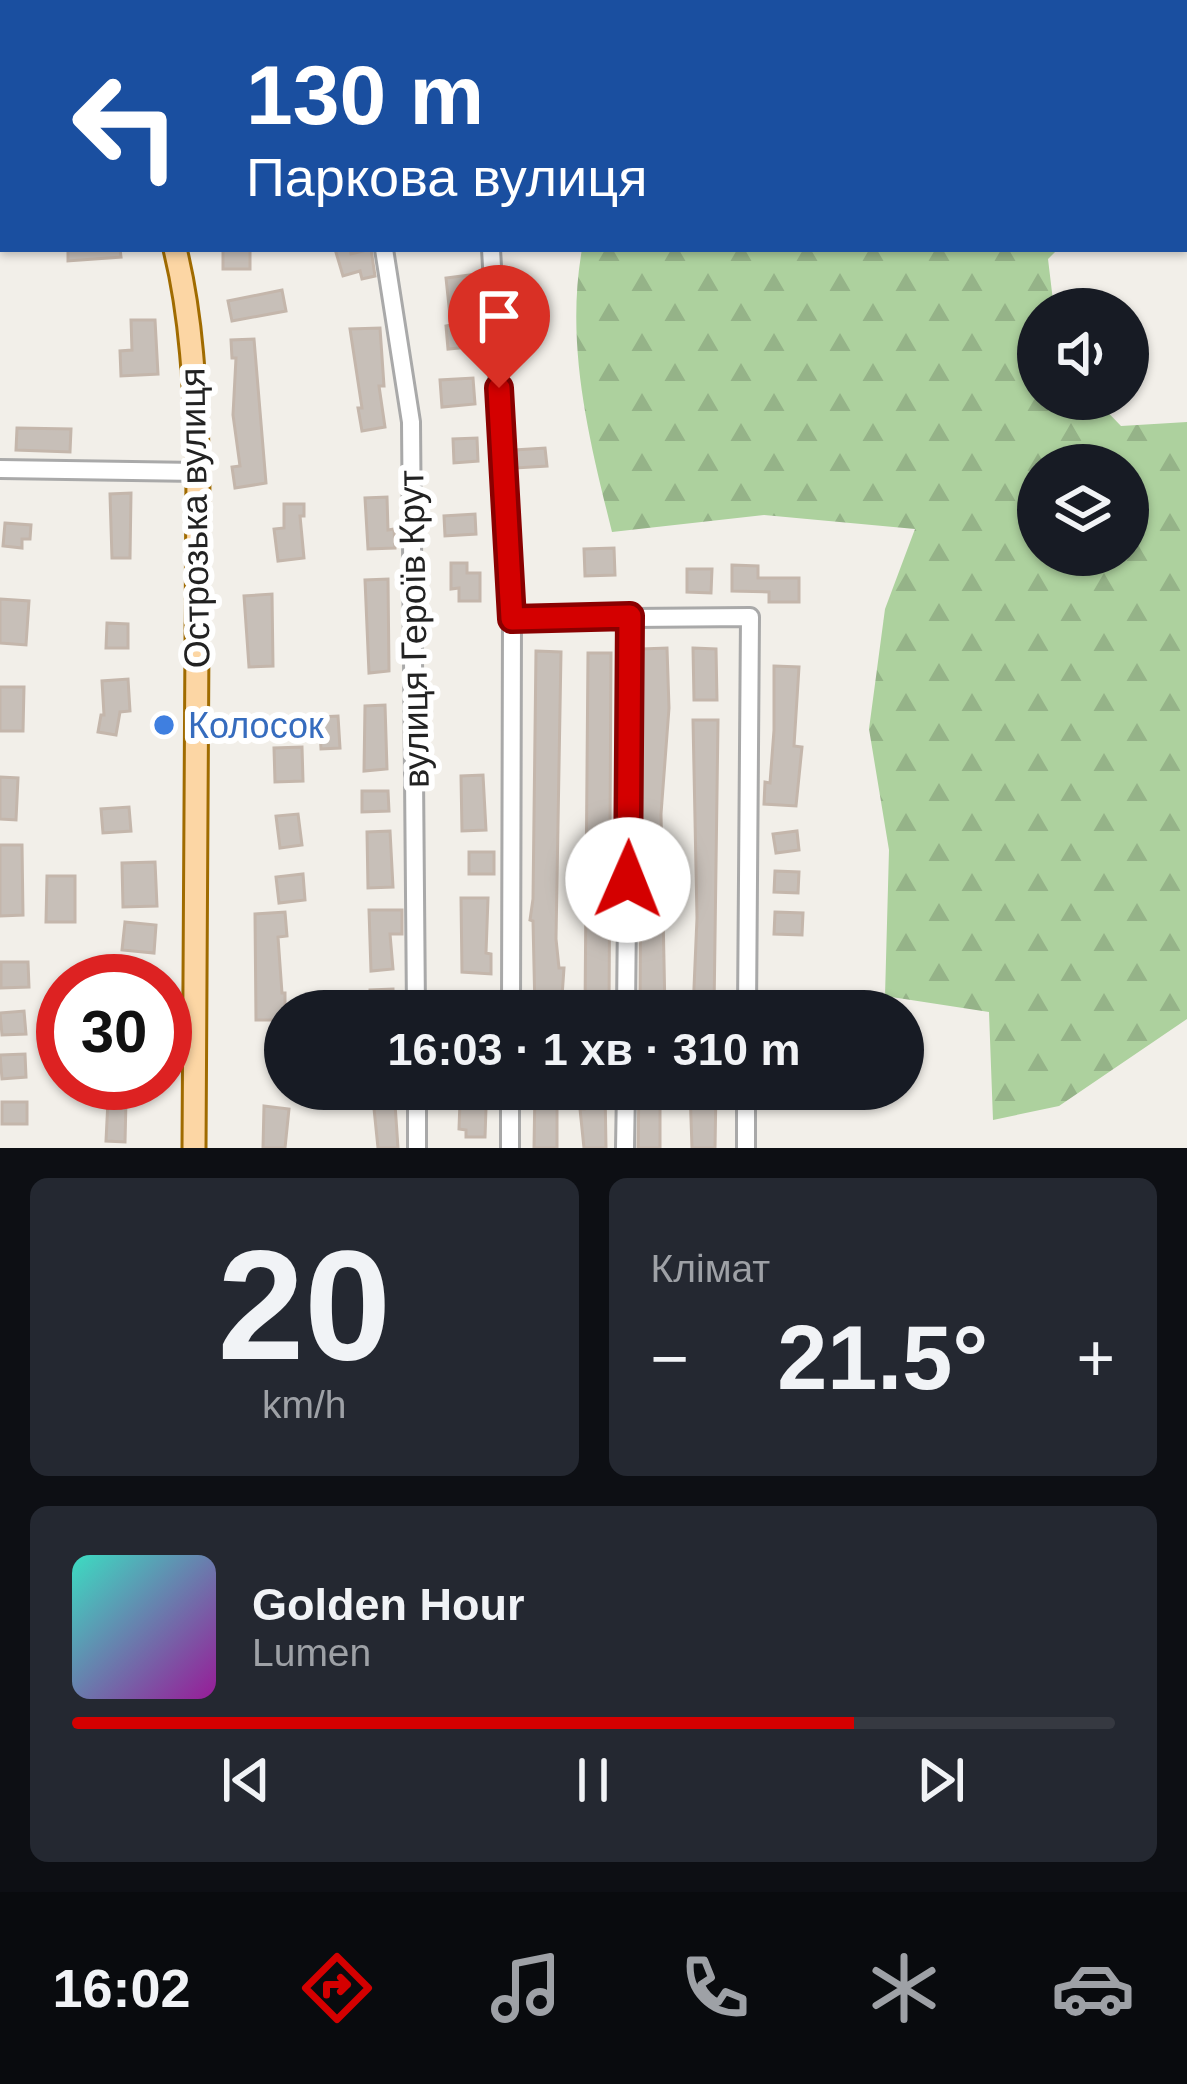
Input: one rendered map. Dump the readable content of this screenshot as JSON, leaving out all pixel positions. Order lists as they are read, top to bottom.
{
  "streets": {
    "main road": ["Острозька вулиця"],
    "street": ["вулиця Героїв Крут"]
  },
  "places": ["Колосок"],
  "page": {
    "turn": ["130 m", "Паркова вулиця"],
    "limit": "30",
    "trip": "16:03 · 1 хв · 310 m",
    "tile": [
      ["20", "km/h"],
      "Клімат"
    ],
    "heat": ["−", "21.5°", "+"],
    "song": ["Golden Hour", "Lumen"],
    "tabs": "16:02"
  }
}
